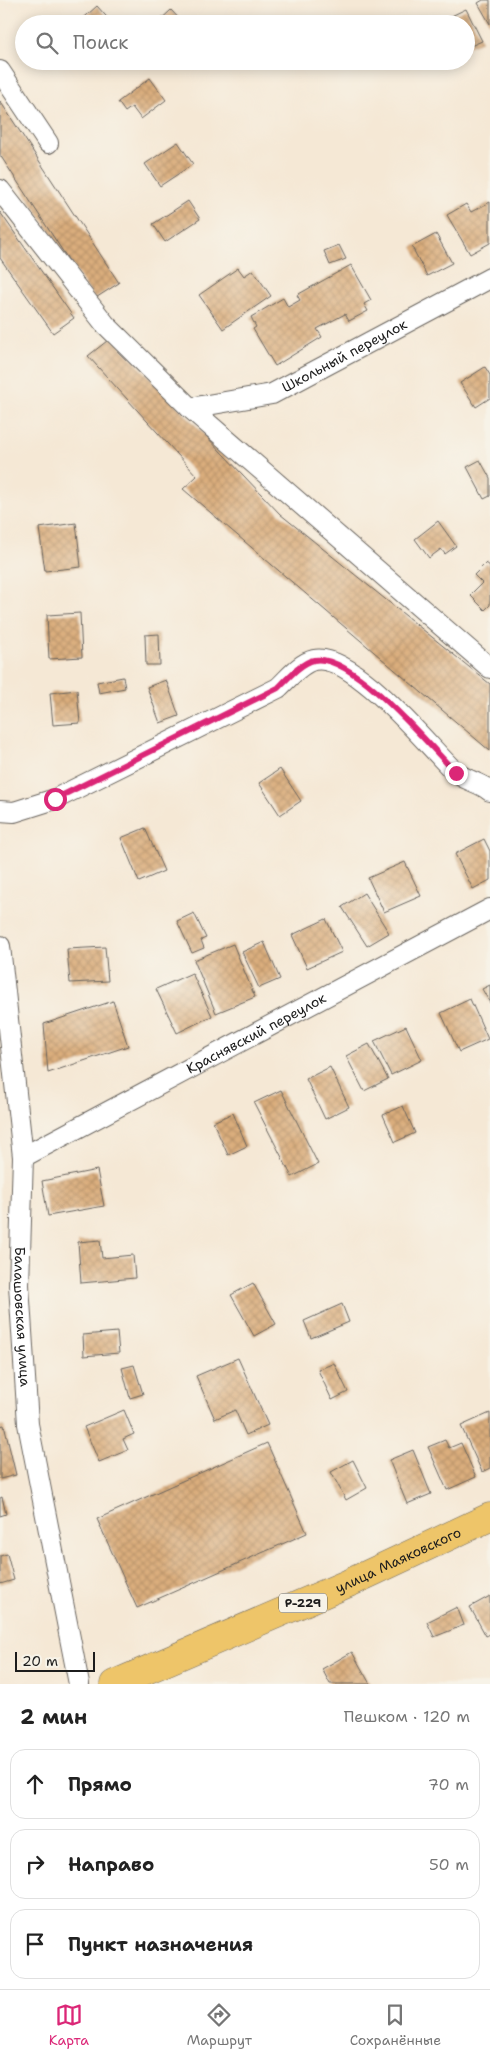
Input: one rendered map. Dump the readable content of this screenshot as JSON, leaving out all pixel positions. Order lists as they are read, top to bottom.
{
  "streets": {
    "main road": ["улица Маяковского", "Р-229"],
    "street": ["Школьный переулок", "Краснявский переулок", "Балашовская улица"]
  },
  "crossings": [
    ["Краснявский переулок", "Балашовская улица"]
  ],
  "scale_bar": "20 m",
  "page": {
    "search": "Поиск",
    "scale": "20 m",
    "heading": ["2 мин", "Пешком · 120 m"],
    "list": [
      ["Прямо", "70 m"],
      ["Направо", "50 m"],
      "Пункт назначения"
    ],
    "nav": ["Карта", "Маршрут", "Сохранённые"]
  }
}
